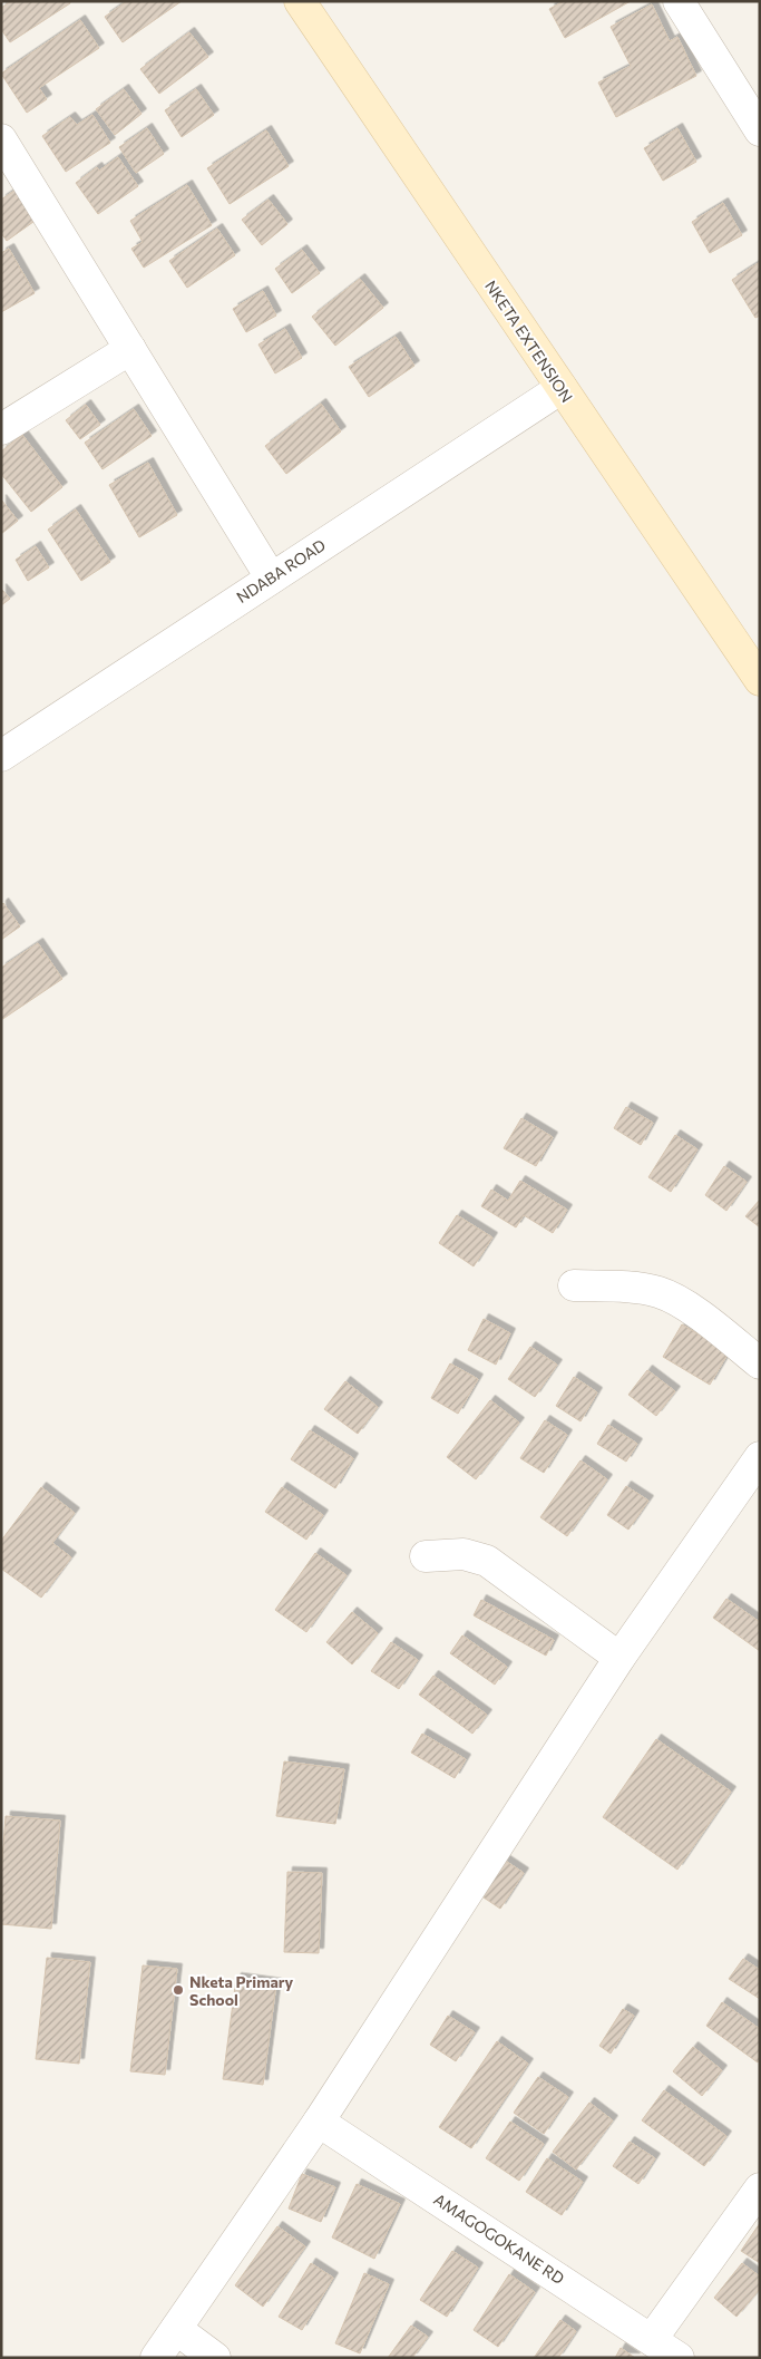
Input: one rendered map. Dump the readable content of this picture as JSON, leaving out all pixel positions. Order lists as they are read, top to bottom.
{
  "streets": {
    "street": ["NKETA EXTENSION", "NDABA ROAD", "AMAGOGOKANE RD"]
  },
  "crossings": [
    ["NKETA EXTENSION", "NDABA ROAD"]
  ],
  "places": ["Nketa Primary School"]
}
